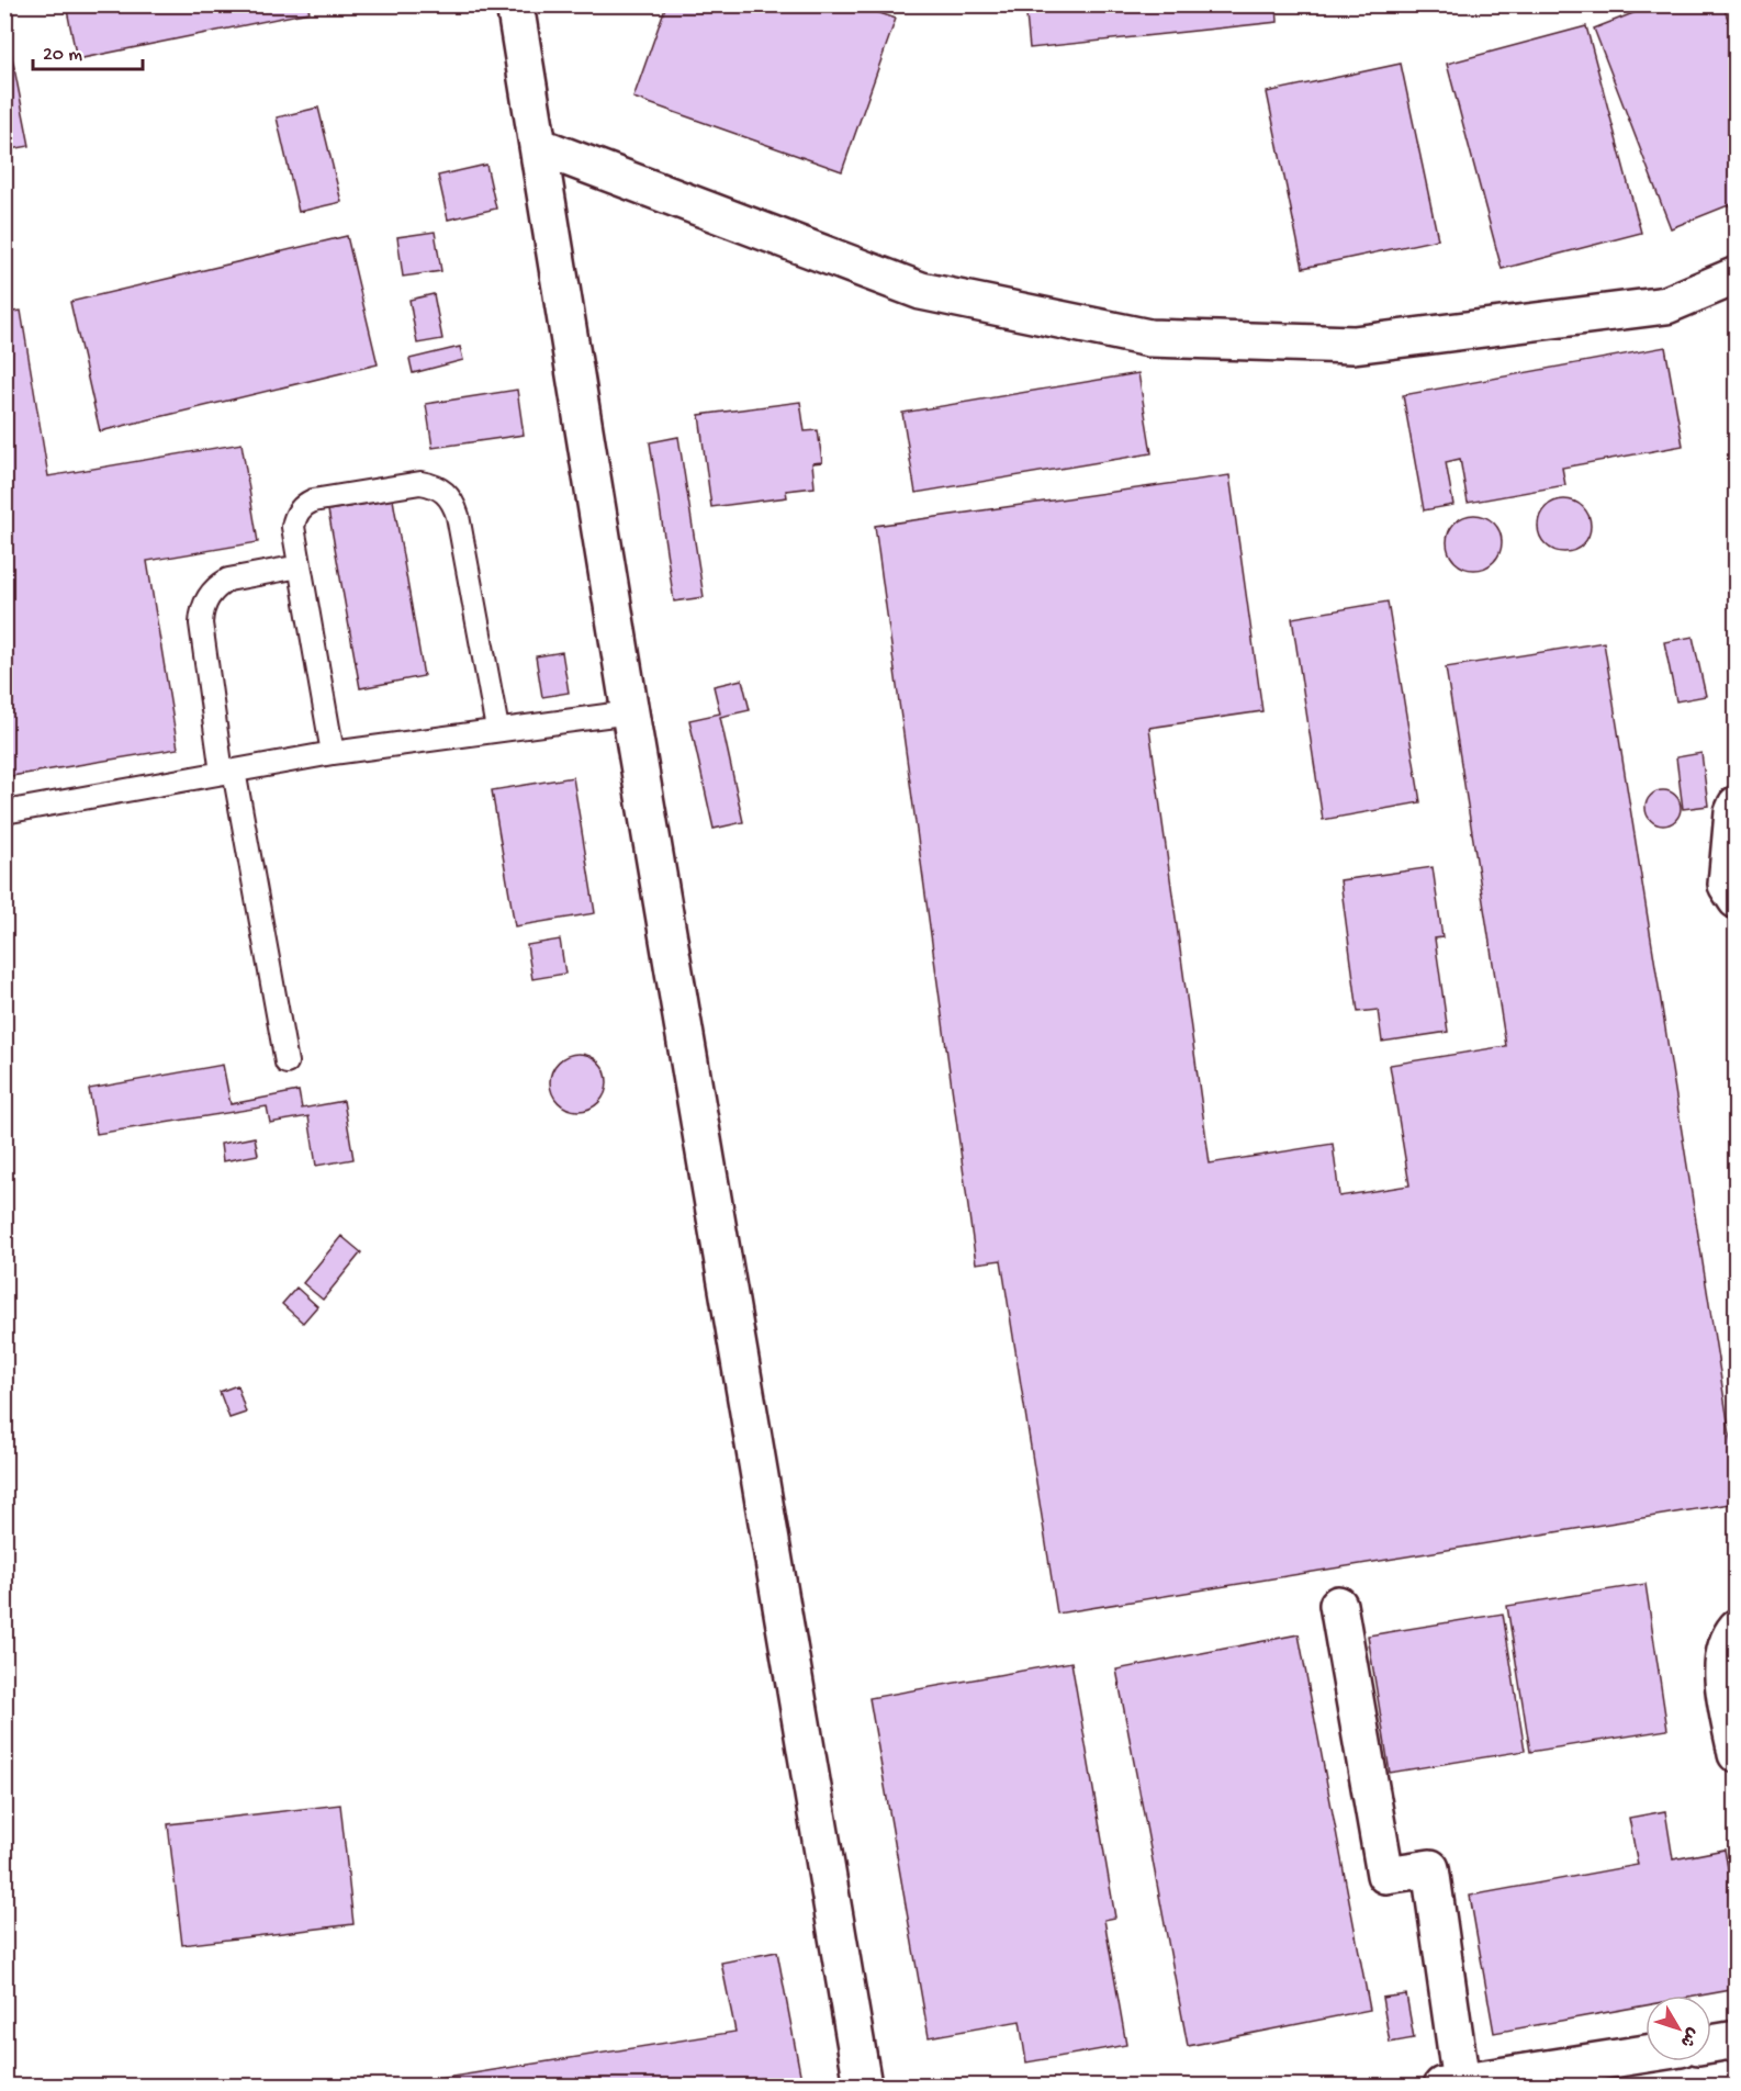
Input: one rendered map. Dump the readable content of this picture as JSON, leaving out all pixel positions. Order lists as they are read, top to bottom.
{
  "scale_bar": "20 m",
  "north": "bottom right"
}
